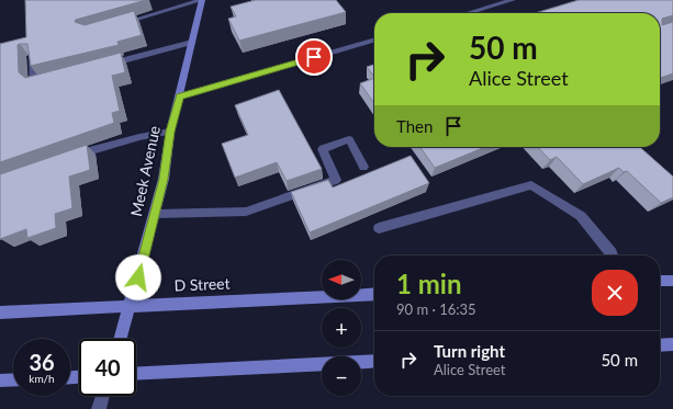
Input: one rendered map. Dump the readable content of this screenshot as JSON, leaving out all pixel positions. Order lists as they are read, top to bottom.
{
  "streets": {
    "main road": ["Meek Avenue", "D Street"]
  },
  "crossings": [
    ["Meek Avenue", "D Street"]
  ],
  "north": "left",
  "page": {
    "turn": ["50 m", "Alice Street"],
    "then": "Then",
    "heading": ["1 min", "90 m · 16:35"],
    "map_buttons": ["+", "−"],
    "list": [
      {
        "name": "Turn right",
        "note": "Alice Street",
        "value": "50 m"
      }
    ],
    "speed": "36 km/h",
    "limit": "40"
  }
}
